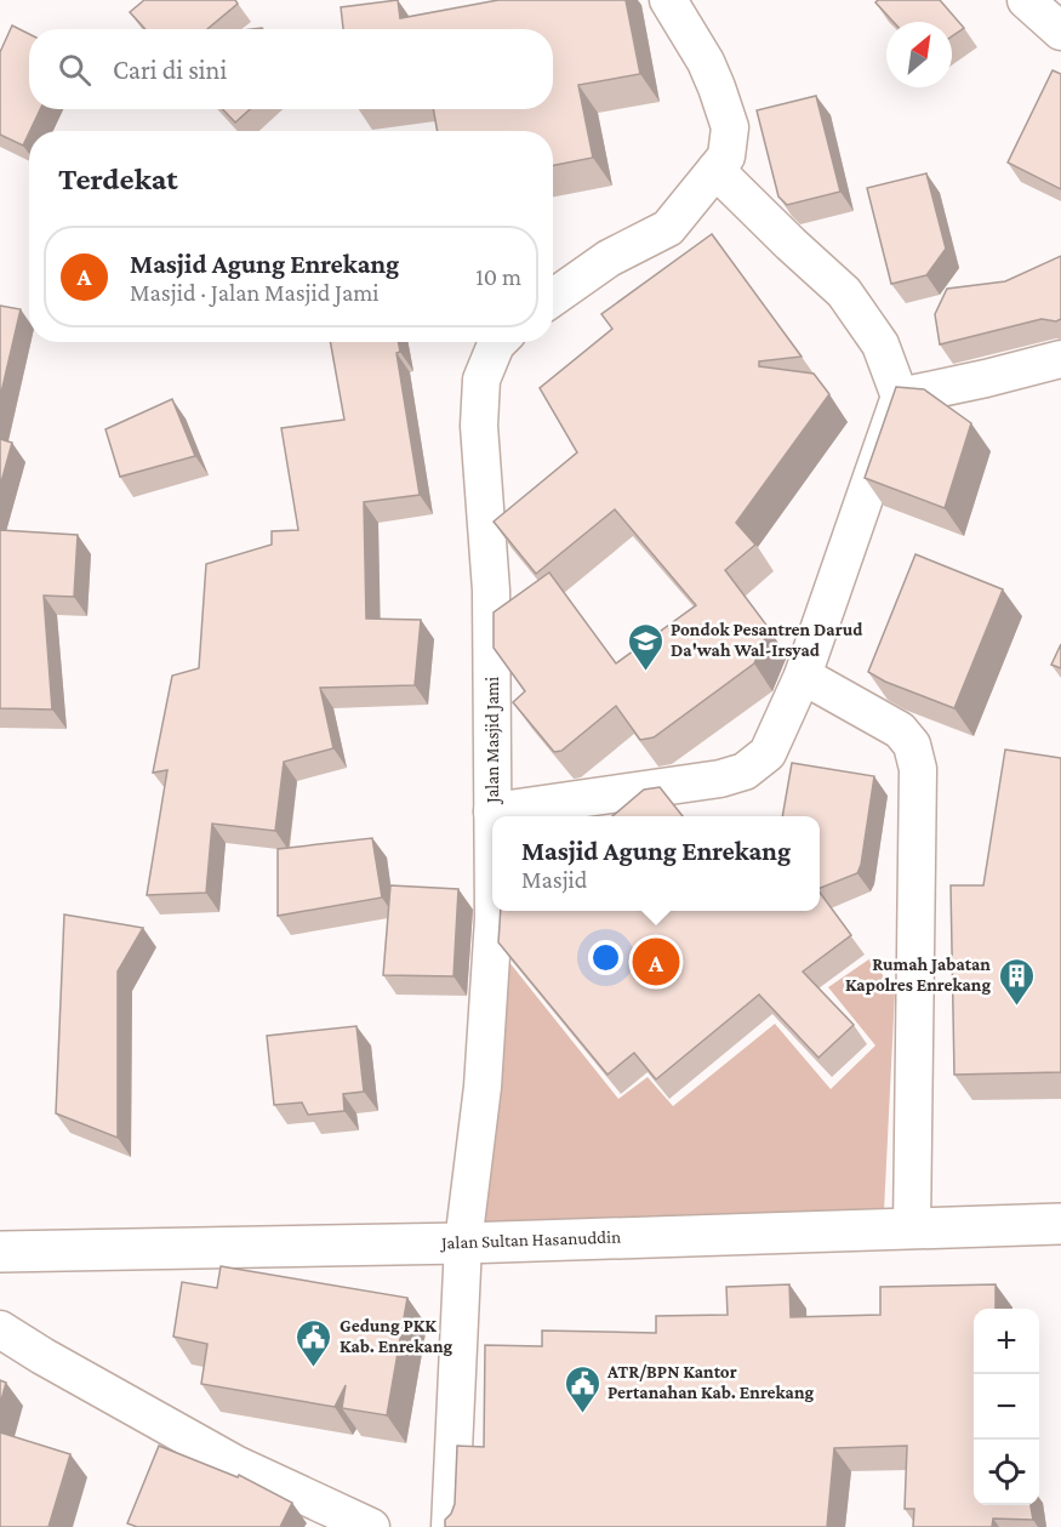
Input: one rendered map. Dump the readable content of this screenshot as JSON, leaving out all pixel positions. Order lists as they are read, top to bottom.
{
  "streets": {
    "highway": ["Jalan Sultan Hasanuddin"],
    "street": ["Jalan Masjid Jami"]
  },
  "crossings": [
    ["Jalan Masjid Jami", "Jalan Sultan Hasanuddin"]
  ],
  "places": {
    "school or university": ["Pondok Pesantren Darud Da'wah Wal-Irsyad"],
    "building": ["Rumah Jabatan Kapolres Enrekang"],
    "public building": ["Gedung PKK Kab. Enrekang", "ATR/BPN Kantor Pertanahan Kab. Enrekang"]
  },
  "north": "top right",
  "page": {
    "search": "Cari di sini",
    "heading": "Terdekat",
    "list": [
      {
        "mark": "A",
        "name": "Masjid Agung Enrekang",
        "note": "Masjid · Jalan Masjid Jami",
        "value": "10 m"
      }
    ],
    "popup": ["Masjid Agung Enrekang", "Masjid"],
    "pins": "A",
    "map_buttons": ["+", "−"]
  }
}
